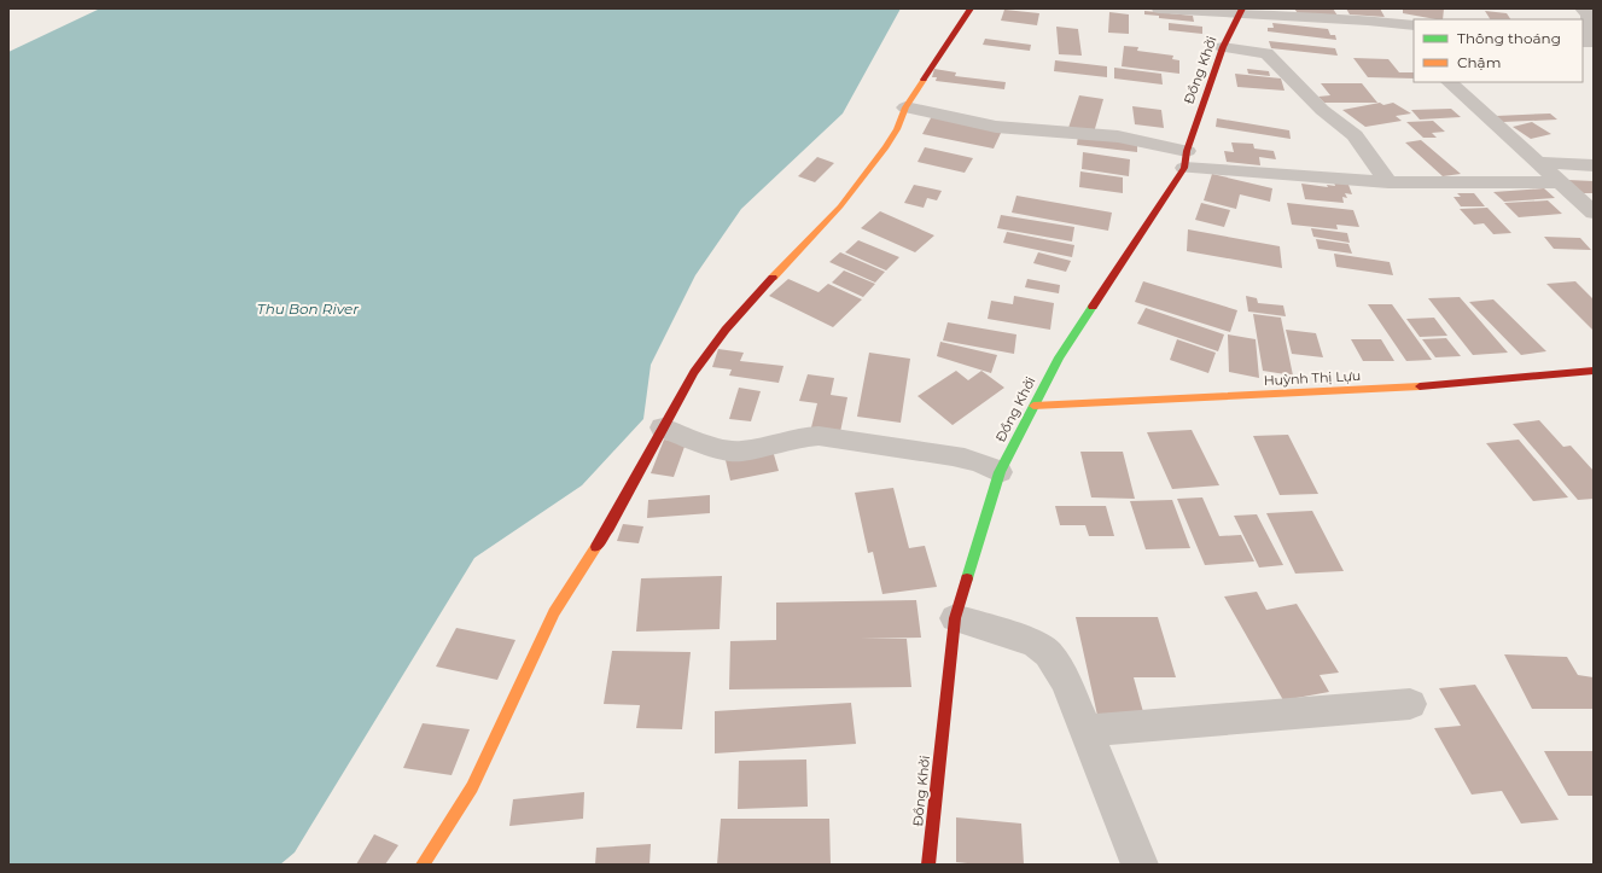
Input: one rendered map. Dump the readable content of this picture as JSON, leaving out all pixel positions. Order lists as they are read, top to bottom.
{
  "streets": {
    "street": ["Đồng Khởi", "Huỳnh Thị Lựu"]
  },
  "crossings": [
    ["Đồng Khởi", "Huỳnh Thị Lựu"]
  ],
  "water": ["Thu Bon River"],
  "legend": ["Thông thoáng", "Chậm"]
}
